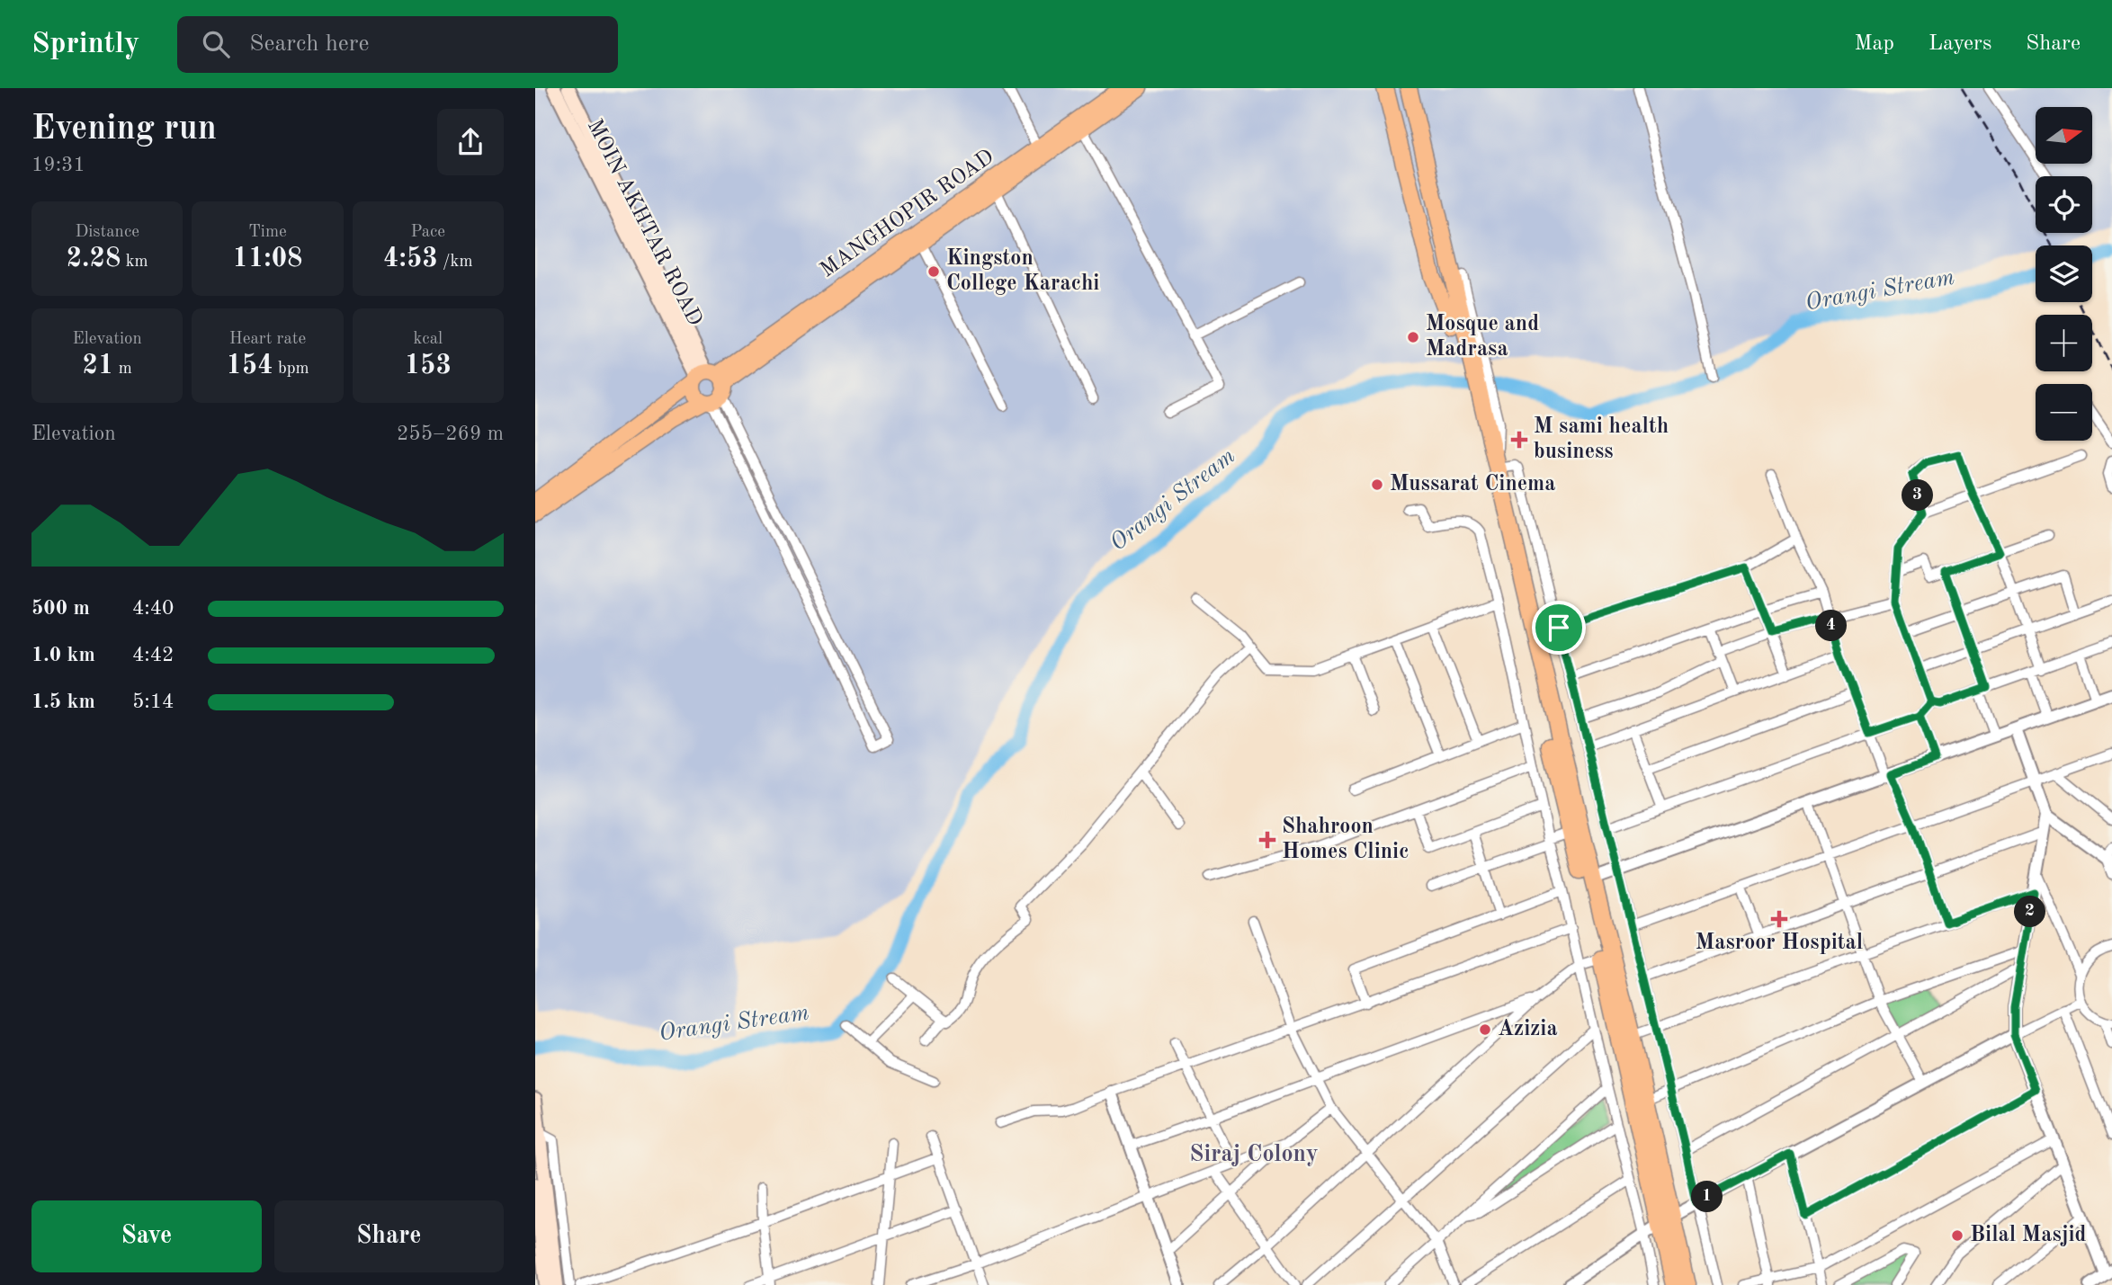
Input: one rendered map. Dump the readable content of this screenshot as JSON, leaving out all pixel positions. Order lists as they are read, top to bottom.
{
  "streets": {
    "main road": ["MANGHOPIR ROAD", "MOIN AKHTAR ROAD"]
  },
  "crossings": [
    ["MANGHOPIR ROAD", "MOIN AKHTAR ROAD"]
  ],
  "districts": ["Siraj Colony"],
  "water": ["Orangi Stream"],
  "places": {
    "other": [
      "Kingston College Karachi",
      "Mosque and Madrasa",
      "Mussarat Cinema",
      "Azizia",
      "Bilal Masjid"
    ],
    "health": ["M sami health business", "Shahroon Homes Clinic", "Masroor Hospital"]
  },
  "north": "right",
  "page": {
    "header": "Sprintly",
    "search": "Search here",
    "nav": ["Map", "Layers", "Share"],
    "heading": ["Evening run", "19:31"],
    "map_buttons": ["+", "−"],
    "stats": [
      ["Distance", "2.28 km"],
      ["Time", "11:08"],
      ["Pace", "4:53 /km"],
      ["Elevation", "21 m"],
      ["Heart rate", "154 bpm"],
      ["kcal", "153"]
    ],
    "chart": ["Elevation", "255–269 m"],
    "pins": [
      "3",
      "4",
      "2",
      "1"
    ],
    "list": [
      {
        "name": "500 m",
        "note": "4:40"
      },
      {
        "name": "1.0 km",
        "note": "4:42"
      },
      {
        "name": "1.5 km",
        "note": "5:14"
      }
    ],
    "buttons": ["Save", "Share"]
  }
}
